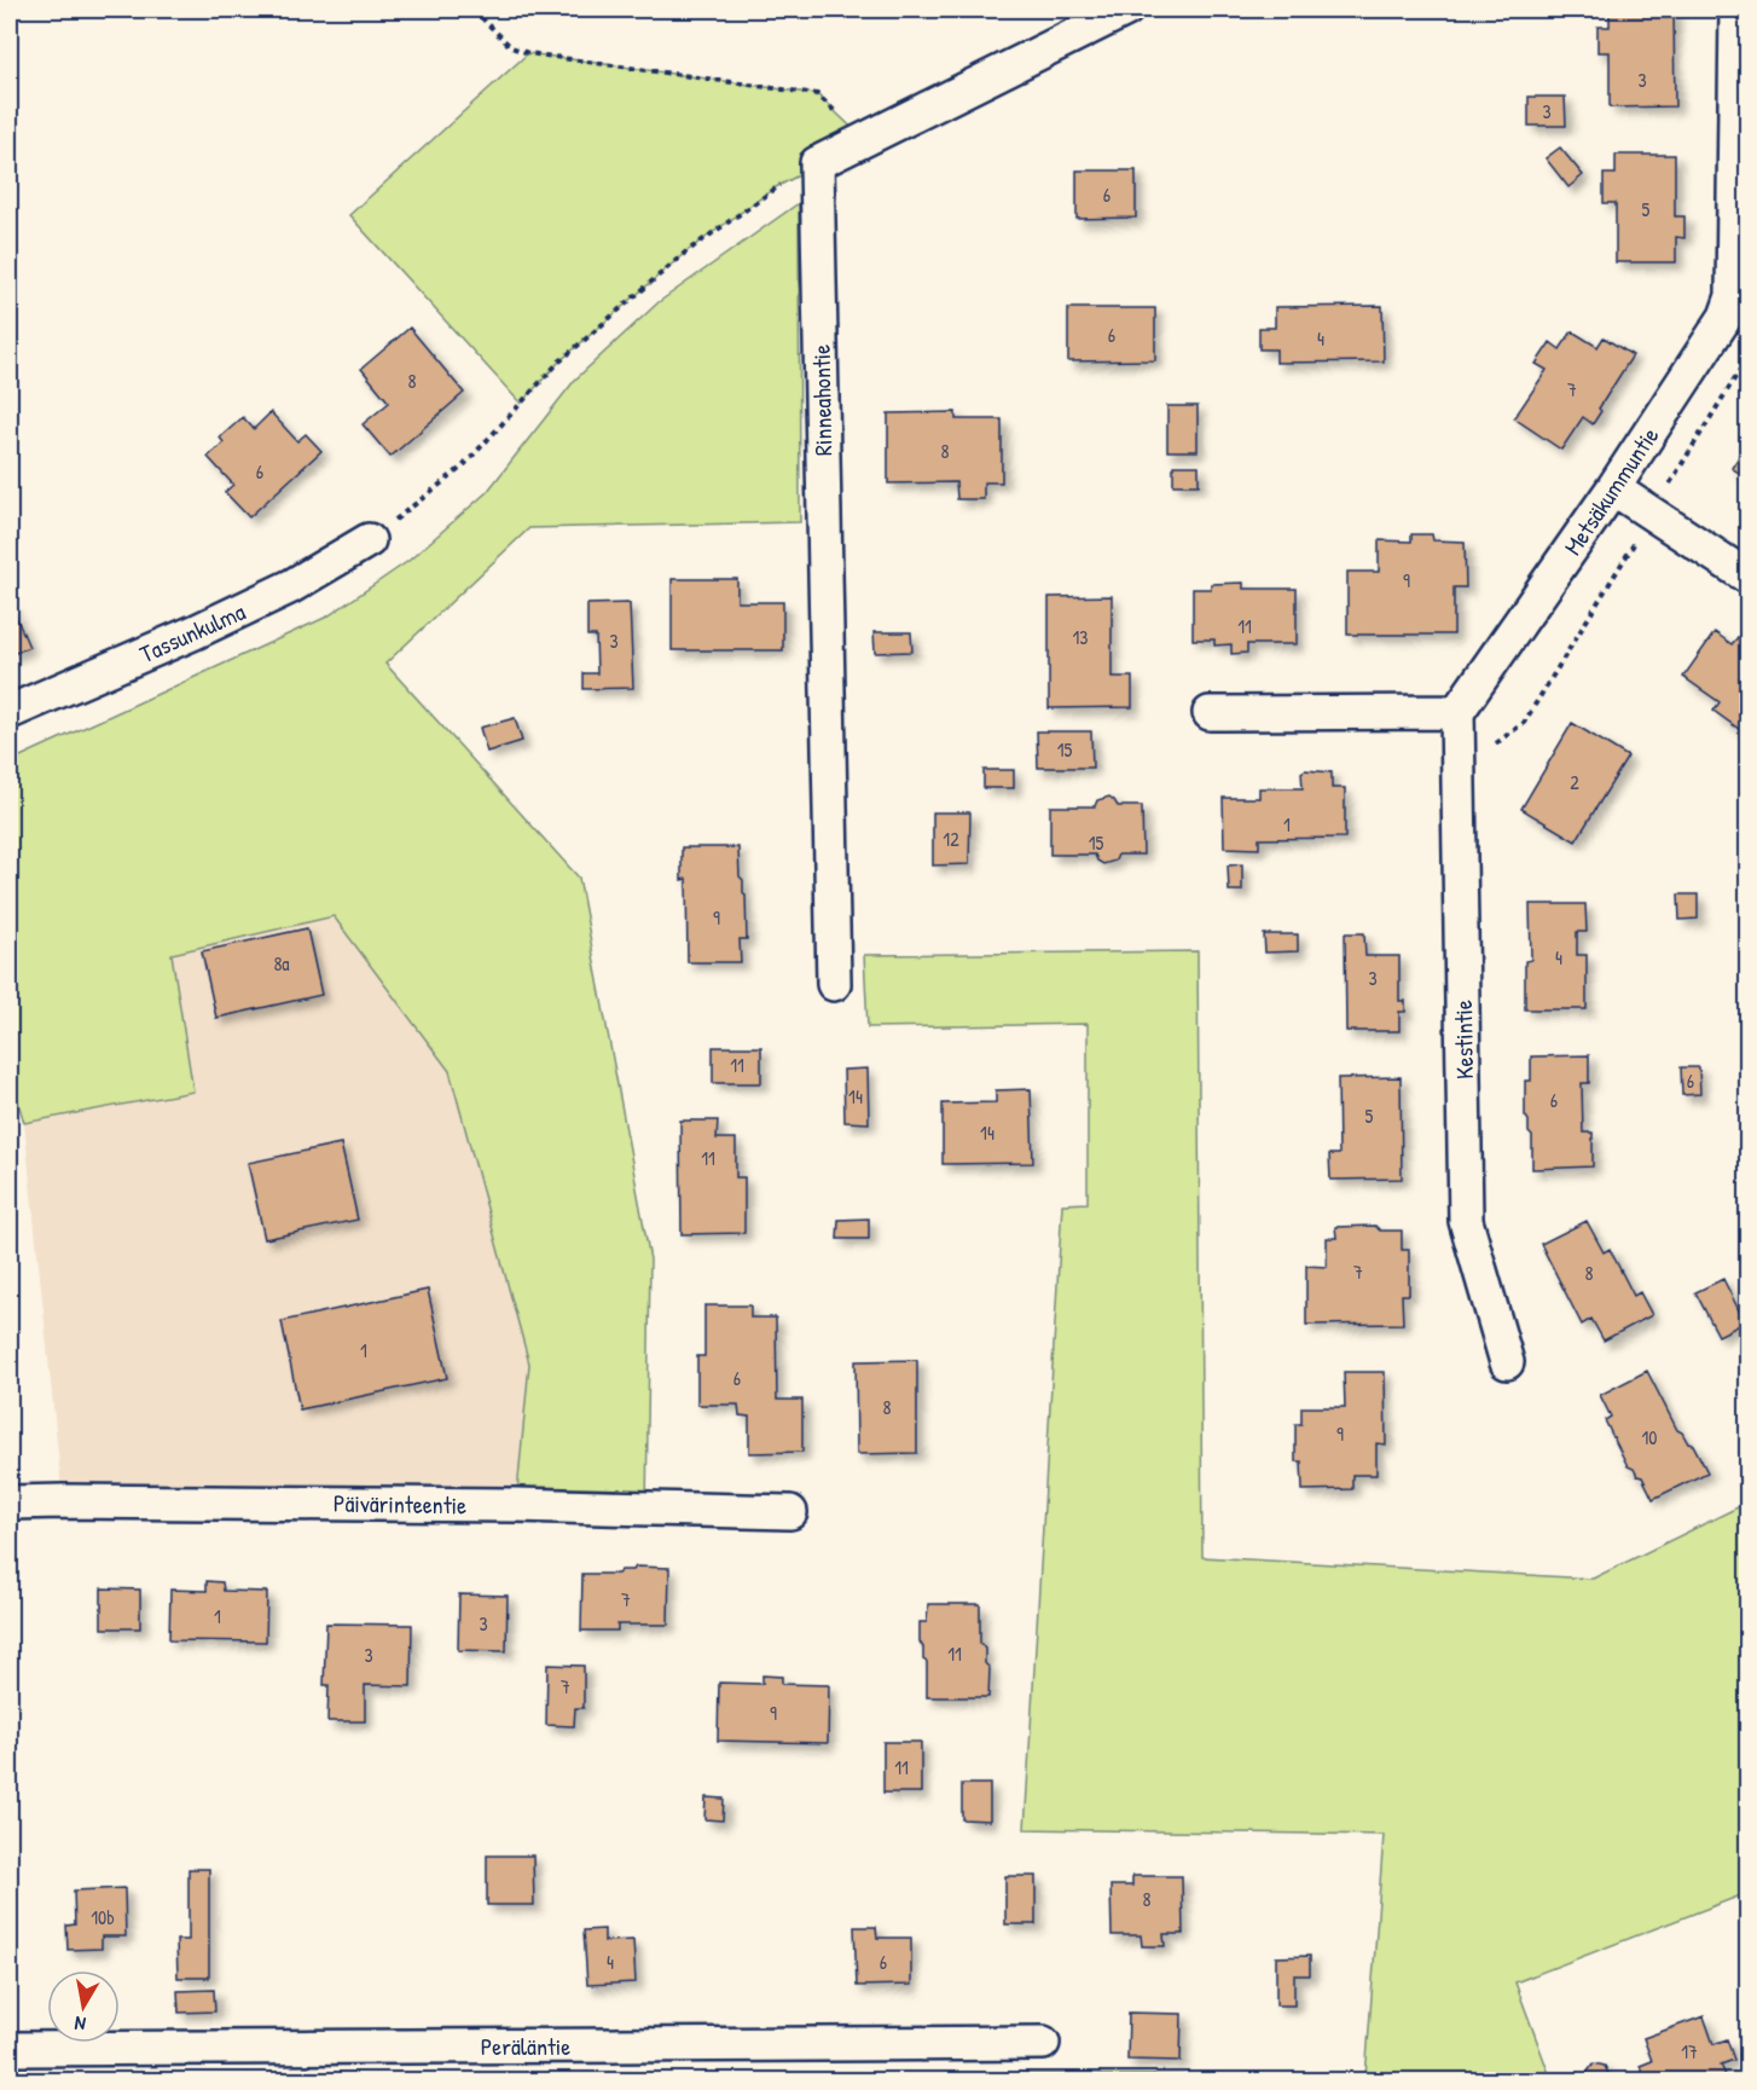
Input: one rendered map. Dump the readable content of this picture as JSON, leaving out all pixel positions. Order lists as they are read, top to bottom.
{
  "streets": {
    "street": [
      "Rinneahontie",
      "Metsäkummuntie",
      "Tassunkulma",
      "Kestintie",
      "Päivärinteentie",
      "Peräläntie"
    ]
  },
  "crossings": [
    ["Metsäkummuntie", "Kestintie"]
  ],
  "house_numbers": [
    "3",
    "3",
    "6",
    "5",
    "6",
    "4",
    "8",
    "7",
    "8",
    "6",
    "9",
    "11",
    "13",
    "3",
    "15",
    "2",
    "1",
    "12",
    "15",
    "9",
    "4",
    "8a",
    "3",
    "11",
    "6",
    "14",
    "6",
    "5",
    "14",
    "11",
    "7",
    "8",
    "1",
    "6",
    "8",
    "9",
    "10",
    "7",
    "1",
    "3",
    "11",
    "3",
    "7",
    "9",
    "11",
    "8",
    "10b",
    "4",
    "6",
    "17"
  ],
  "north": "bottom"
}
